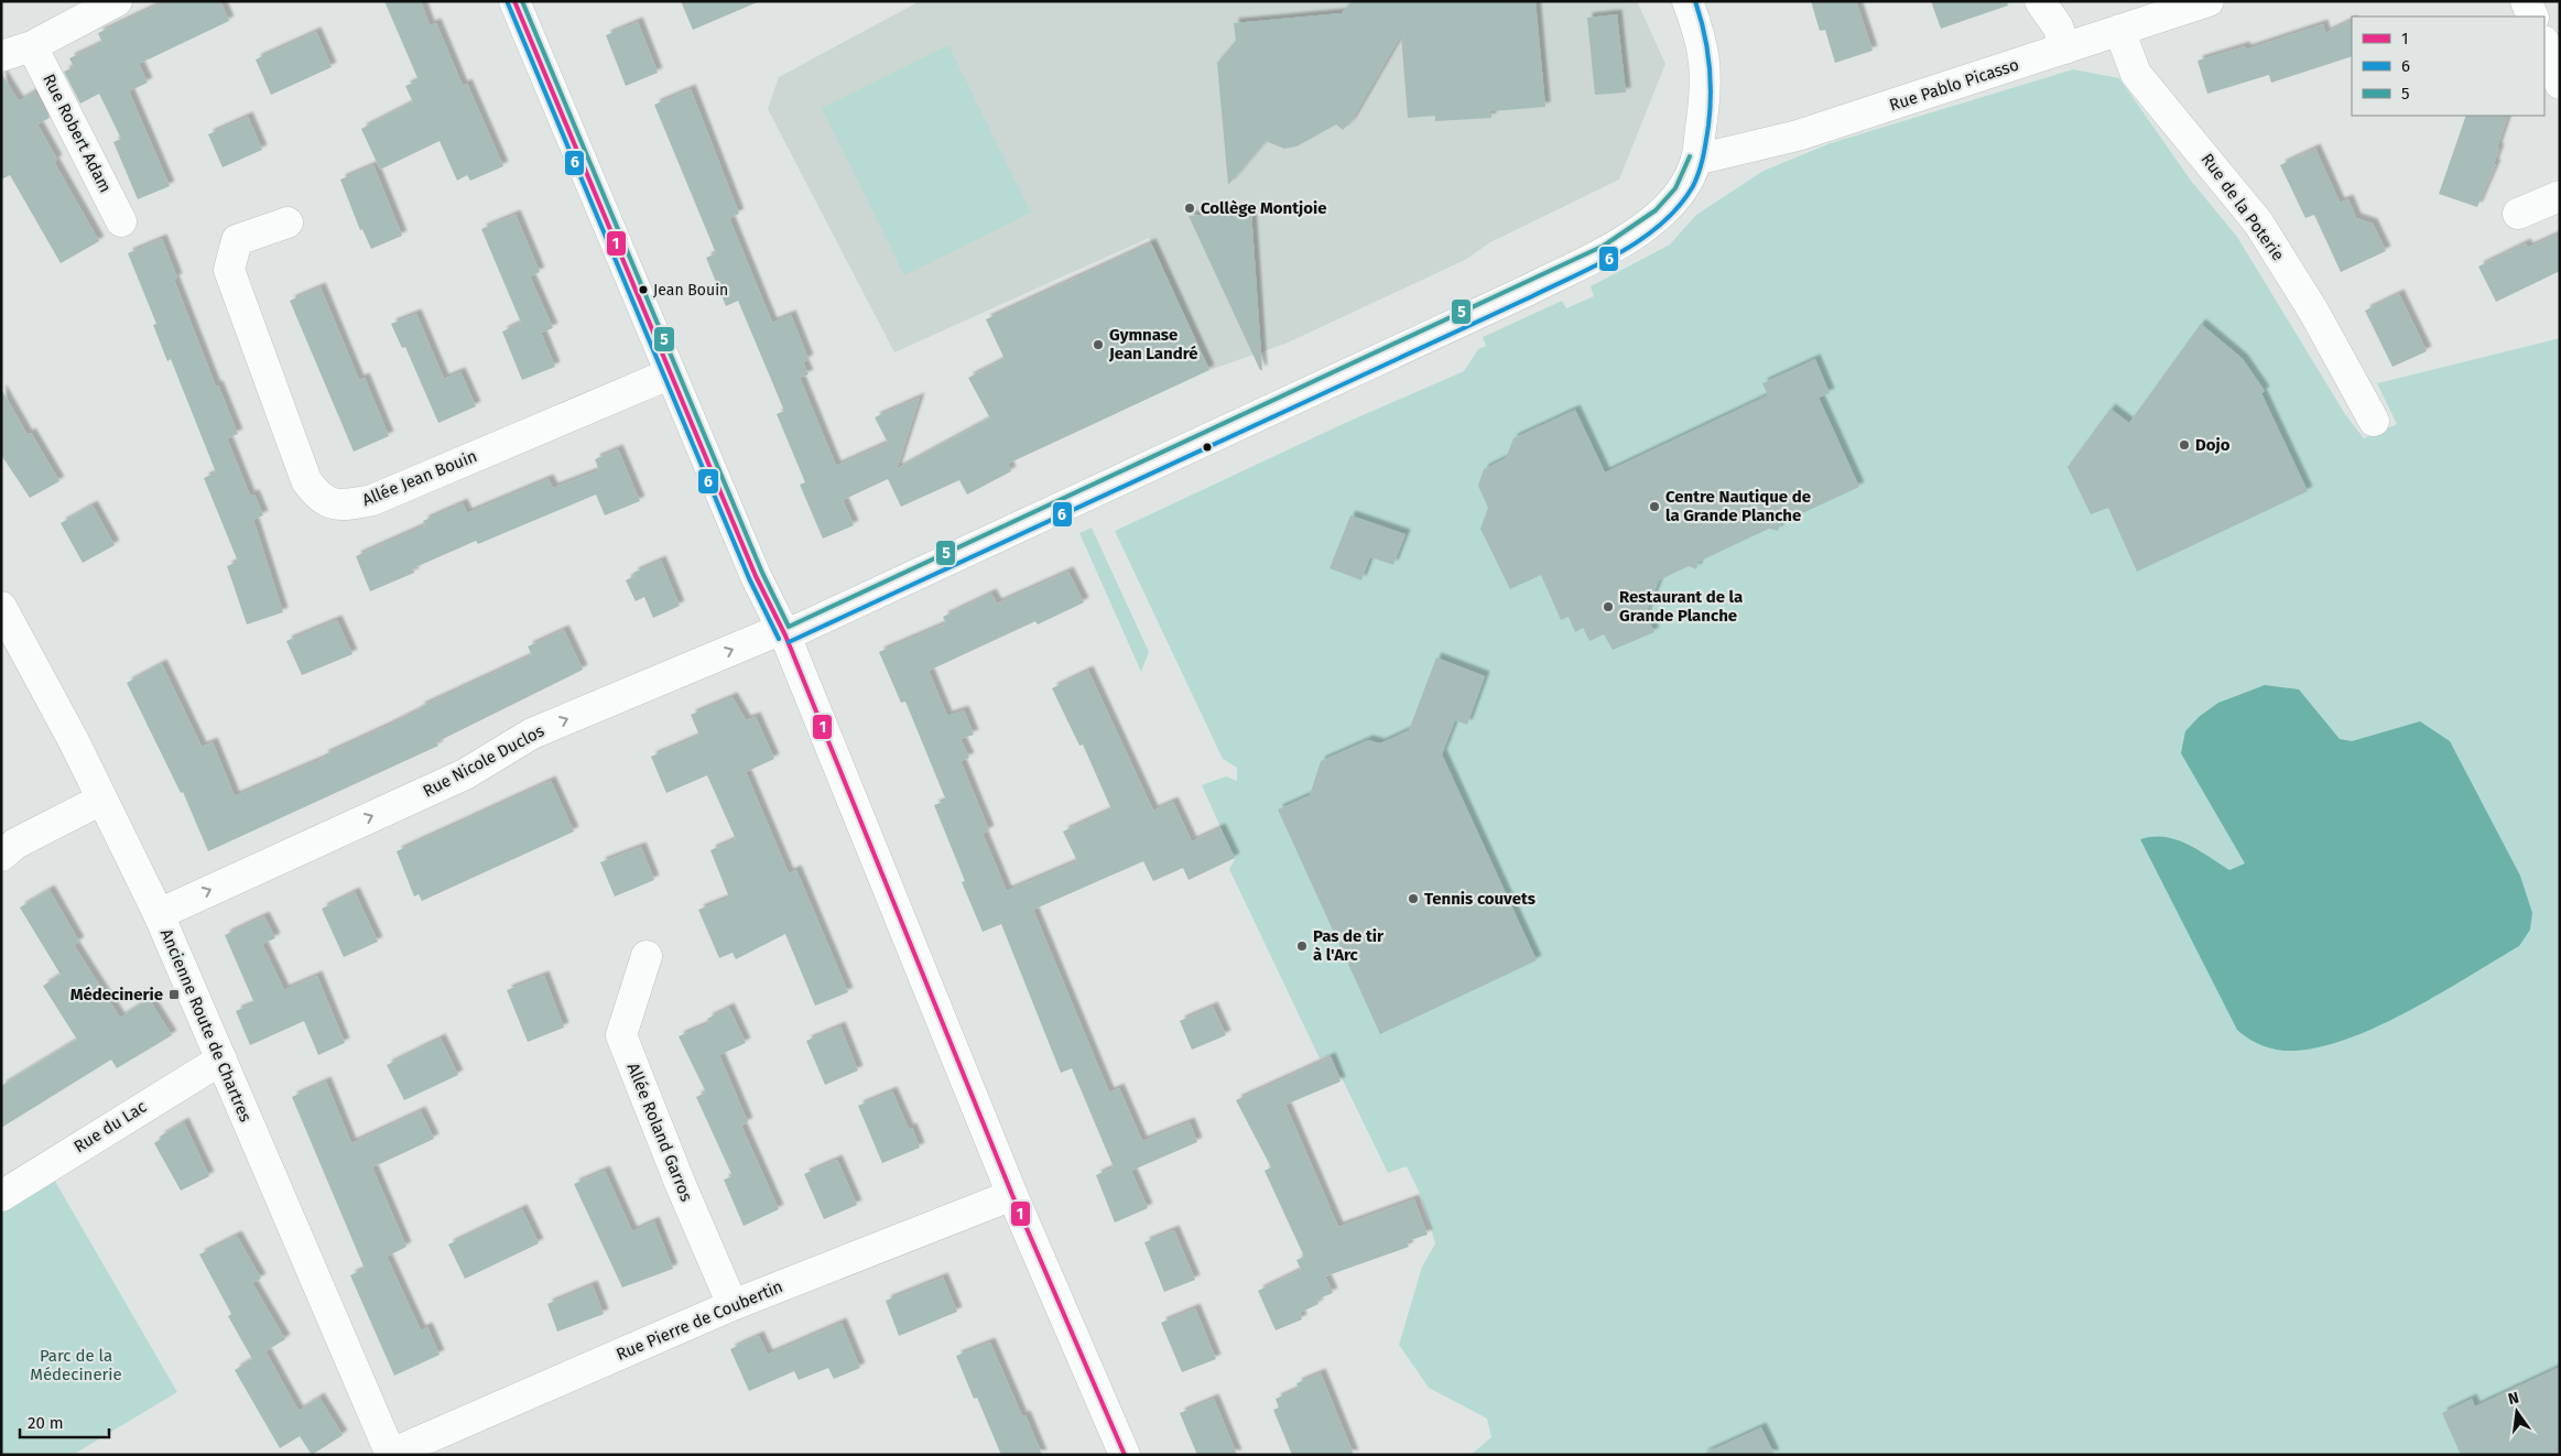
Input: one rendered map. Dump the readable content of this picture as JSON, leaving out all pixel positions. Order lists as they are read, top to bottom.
{
  "streets": {
    "street": [
      "Rue Pablo Picasso",
      "Rue Robert Adam",
      "Rue de la Poterie",
      "Allée Jean Bouin",
      "Rue Nicole Duclos",
      "Ancienne Route de Chartres",
      "Rue du Lac",
      "Allée Roland Garros",
      "Rue Pierre de Coubertin"
    ]
  },
  "crossings": [
    ["Rue Pablo Picasso", "Rue de la Poterie"],
    ["Rue Pablo Picasso", "Rue Nicole Duclos"],
    ["Rue Nicole Duclos", "Ancienne Route de Chartres"],
    ["Ancienne Route de Chartres", "Rue du Lac"],
    ["Ancienne Route de Chartres", "Rue Pierre de Coubertin"],
    ["Allée Roland Garros", "Rue Pierre de Coubertin"]
  ],
  "one_way": ["Rue Nicole Duclos"],
  "parks": ["Parc de la Médecinerie"],
  "places": {
    "other": [
      "Collège Montjoie",
      "Jean Bouin",
      "Gymnase Jean Landré",
      "Dojo",
      "Centre Nautique de la Grande Planche",
      "Restaurant de la Grande Planche",
      "Tennis couvets",
      "Pas de tir à l'Arc"
    ],
    "transit": ["Médecinerie"]
  },
  "lines": ["transit line 1", "transit line 6", "transit line 5"],
  "legend": ["1", "6", "5"],
  "scale_bar": "20 m",
  "north": "top"
}
